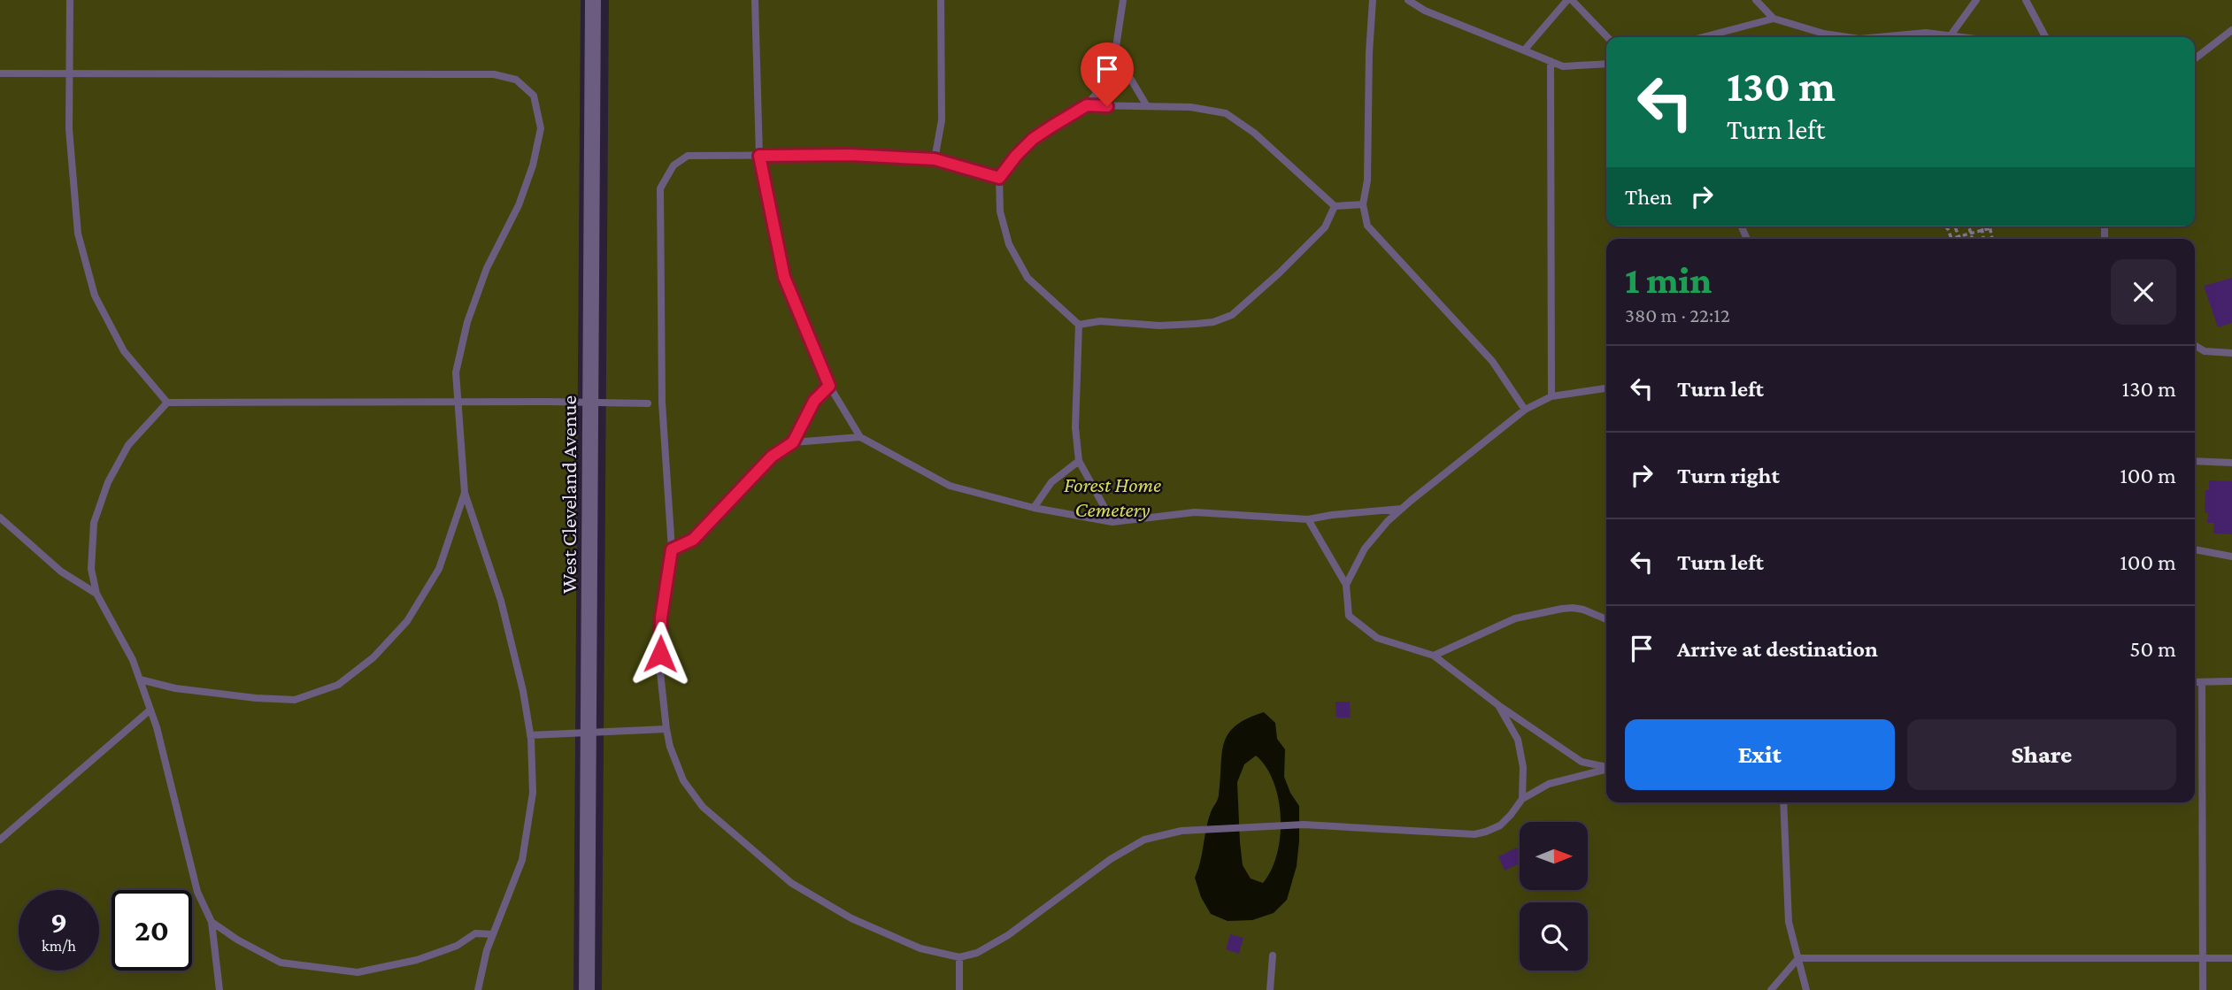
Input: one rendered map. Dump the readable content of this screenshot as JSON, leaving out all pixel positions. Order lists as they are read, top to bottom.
{
  "streets": {
    "street": ["West Cleveland Avenue"]
  },
  "parks": ["Forest Home Cemetery"],
  "north": "right",
  "page": {
    "turn": ["130 m", "Turn left"],
    "then": "Then",
    "heading": ["1 min", "380 m · 22:12"],
    "list": [
      {
        "name": "Turn left",
        "value": "130 m"
      },
      {
        "name": "Turn right",
        "value": "100 m"
      },
      {
        "name": "Turn left",
        "value": "100 m"
      },
      {
        "name": "Arrive at destination",
        "value": "50 m"
      }
    ],
    "buttons": ["Exit", "Share"],
    "speed": "9 km/h",
    "limit": "20"
  }
}
